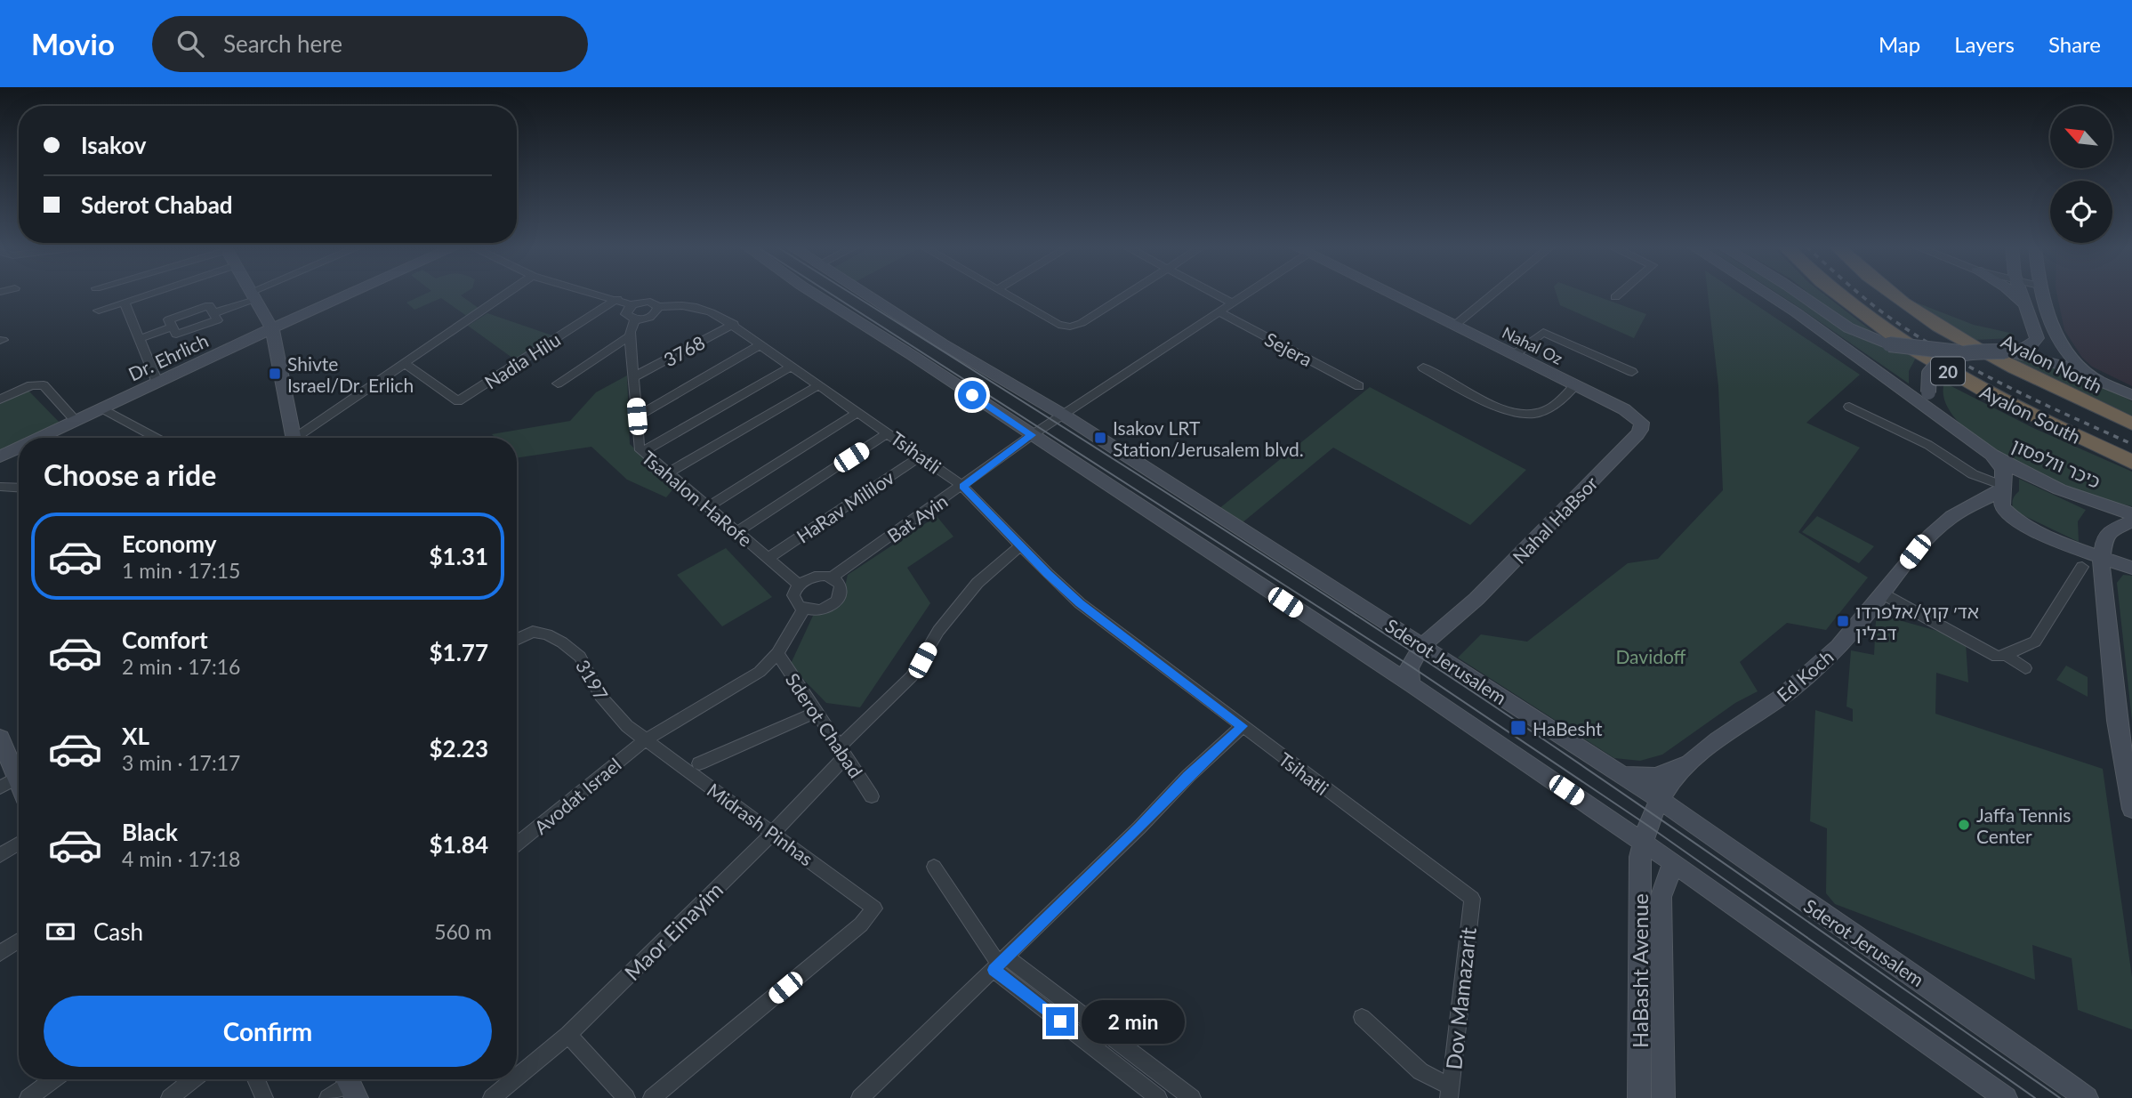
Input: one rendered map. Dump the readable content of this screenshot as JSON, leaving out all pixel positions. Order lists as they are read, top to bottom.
{
  "streets": {
    "highway": ["Ayalon North", "20", "Ayalon South"],
    "street": [
      "Nahal Oz",
      "Sejera",
      "3768",
      "Dr. Ehrlich",
      "Nadia Hilu",
      "Tsihatli",
      "כיכר וולפסון",
      "Tsahalon HaRofe",
      "HaRav Mililov",
      "Bat Ayin",
      "Nahal HaBsor",
      "Sderot Jerusalem",
      "Ed Koch",
      "3197",
      "Sderot Chabad",
      "Avodat Israel",
      "Midrash Pinhas",
      "Maor Einayim",
      "HaBasht Avenue",
      "Dov Mamazarit"
    ]
  },
  "crossings": [
    ["Nahal Oz", "Nahal HaBsor"],
    ["Sejera", "Bat Ayin"],
    ["3768", "Tsihatli"],
    ["3768", "Tsahalon HaRofe"],
    ["Tsihatli", "HaRav Mililov"],
    ["Tsihatli", "Bat Ayin"],
    ["Tsihatli", "Maor Einayim"],
    ["Tsihatli", "Dov Mamazarit"],
    ["Tsahalon HaRofe", "HaRav Mililov"],
    ["Tsahalon HaRofe", "Bat Ayin"],
    ["Bat Ayin", "Sderot Jerusalem"],
    ["Nahal HaBsor", "Sderot Jerusalem"],
    ["Sderot Jerusalem", "Ed Koch"],
    ["Sderot Jerusalem", "HaBasht Avenue"],
    ["Ed Koch", "HaBasht Avenue"],
    ["3197", "Avodat Israel"],
    ["3197", "Midrash Pinhas"],
    ["Sderot Chabad", "Maor Einayim"],
    ["Avodat Israel", "Midrash Pinhas"],
    ["Midrash Pinhas", "Maor Einayim"]
  ],
  "parks": ["Davidoff"],
  "places": {
    "transit": [
      "Shivte Israel/Dr. Erlich",
      "Isakov LRT Station/Jerusalem blvd.",
      "אד׳ קוץ/אלפרדו דבלין",
      "HaBesht"
    ],
    "other": ["Jaffa Tennis Center"]
  },
  "north": "top left",
  "page": {
    "header": "Movio",
    "search": "Search here",
    "nav": ["Map", "Layers", "Share"],
    "banner": ["Isakov", "Sderot Chabad"],
    "heading": "Choose a ride",
    "list": [
      {
        "name": "Economy",
        "note": "1 min · 17:15",
        "value": "$1.31"
      },
      {
        "name": "Comfort",
        "note": "2 min · 17:16",
        "value": "$1.77"
      },
      {
        "name": "XL",
        "note": "3 min · 17:17",
        "value": "$2.23"
      },
      {
        "name": "Black",
        "note": "4 min · 17:18",
        "value": "$1.84"
      }
    ],
    "pay": ["Cash", "560 m"],
    "buttons": "Confirm",
    "bubble": "2 min"
  }
}
